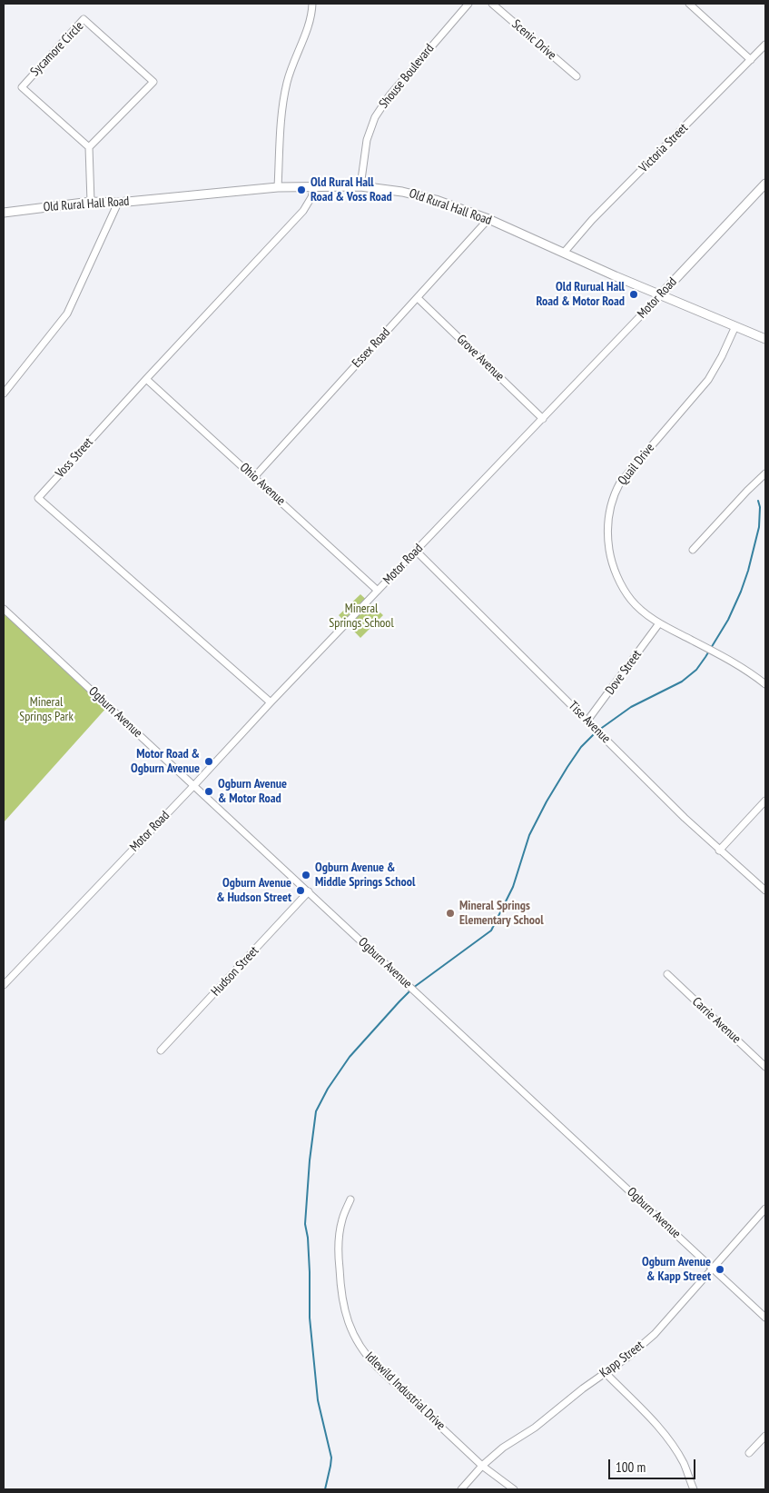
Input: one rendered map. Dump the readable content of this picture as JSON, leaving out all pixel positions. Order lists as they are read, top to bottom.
{
  "streets": {
    "main road": ["Old Rural Hall Road", "Motor Road"],
    "street": [
      "Scenic Drive",
      "Sycamore Circle",
      "Shouse Boulevard",
      "Victoria Street",
      "Essex Road",
      "Grove Avenue",
      "Voss Street",
      "Quail Drive",
      "Ohio Avenue",
      "Dove Street",
      "Ogburn Avenue",
      "Tise Avenue",
      "Hudson Street",
      "Carrie Avenue",
      "Kapp Street",
      "Idlewild Industrial Drive"
    ]
  },
  "crossings": [
    ["Shouse Boulevard", "Old Rural Hall Road"],
    ["Victoria Street", "Old Rural Hall Road"],
    ["Old Rural Hall Road", "Motor Road"],
    ["Old Rural Hall Road", "Essex Road"],
    ["Old Rural Hall Road", "Voss Street"],
    ["Old Rural Hall Road", "Quail Drive"],
    ["Motor Road", "Grove Avenue"],
    ["Motor Road", "Voss Street"],
    ["Motor Road", "Ohio Avenue"],
    ["Motor Road", "Ogburn Avenue"],
    ["Motor Road", "Tise Avenue"],
    ["Essex Road", "Grove Avenue"],
    ["Essex Road", "Ohio Avenue"],
    ["Voss Street", "Ohio Avenue"],
    ["Quail Drive", "Dove Street"],
    ["Dove Street", "Tise Avenue"],
    ["Ogburn Avenue", "Hudson Street"],
    ["Ogburn Avenue", "Kapp Street"],
    ["Kapp Street", "Idlewild Industrial Drive"]
  ],
  "parks": ["Mineral Springs School", "Mineral Springs Park"],
  "places": [
    "Old Rural Hall Road & Voss Road",
    "Old Rurual Hall Road & Motor Road",
    "Motor Road & Ogburn Avenue",
    "Ogburn Avenue & Motor Road",
    "Ogburn Avenue & Middle Springs School",
    "Ogburn Avenue & Hudson Street",
    "Mineral Springs Elementary School",
    "Ogburn Avenue & Kapp Street"
  ],
  "scale_bar": "100 m"
}
